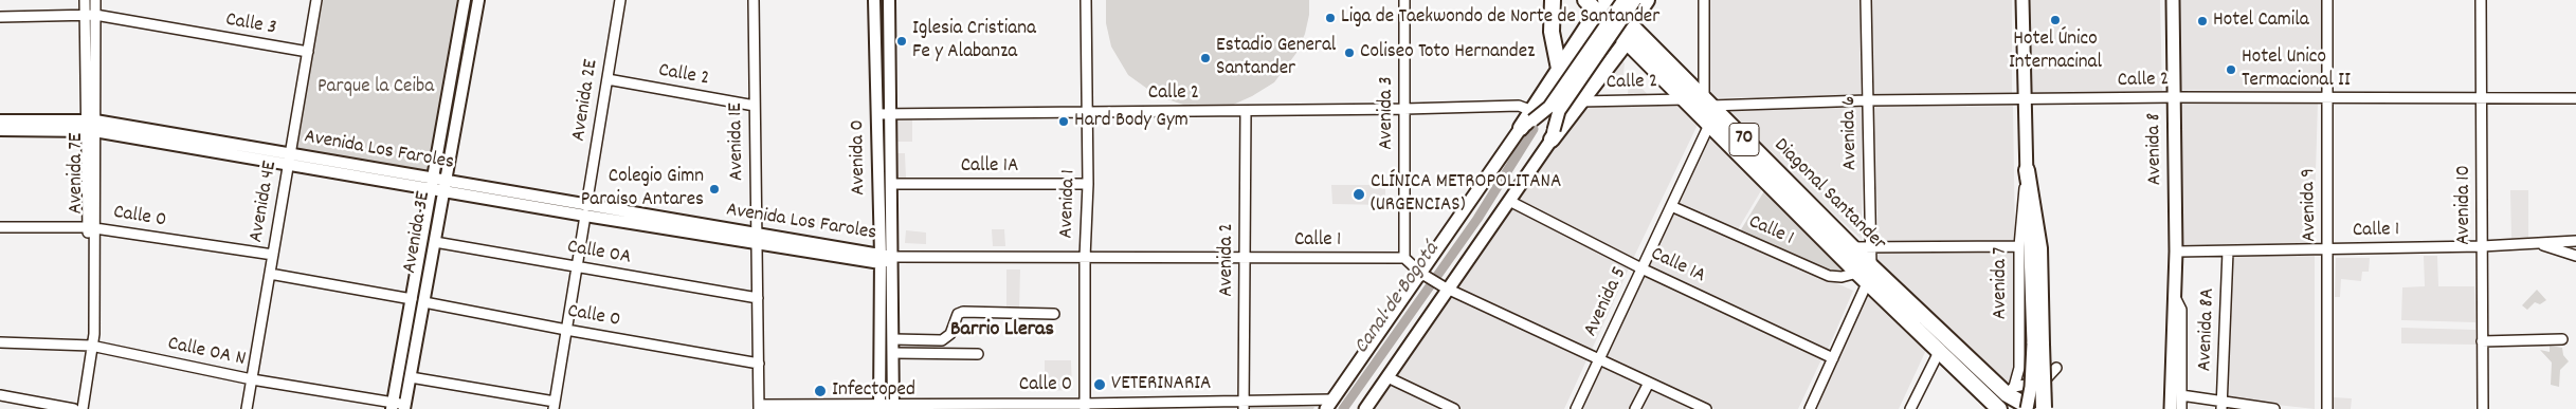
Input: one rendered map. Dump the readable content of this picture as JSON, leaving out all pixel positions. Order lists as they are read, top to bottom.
{
  "streets": {
    "main road": [
      "70",
      "Avenida 8",
      "Diagonal Santander",
      "Avenida 7"
    ],
    "street": [
      "Calle 3",
      "Calle 2",
      "Avenida 2E",
      "Avenida 3",
      "Avenida 6",
      "Avenida 1E",
      "Avenida Los Faroles",
      "Avenida 0",
      "Calle 1A",
      "Avenida 7E",
      "Avenida 4E",
      "Avenida 1",
      "Avenida 9",
      "Avenida 10",
      "Calle 0",
      "Calle 1",
      "Avenida 3E",
      "Calle 0A",
      "Avenida 2",
      "Avenida 5",
      "Avenida 8A",
      "Calle 0A N"
    ]
  },
  "crossings": [
    ["Calle 3", "Avenida 7E"],
    ["Calle 3", "Avenida 4E"],
    ["Calle 2", "Avenida 2E"],
    ["Calle 2", "Avenida 3"],
    ["Calle 2", "Avenida 6"],
    ["Calle 2", "Avenida 1E"],
    ["Calle 2", "Avenida 8"],
    ["Calle 2", "Avenida 0"],
    ["Calle 2", "Diagonal Santander"],
    ["Calle 2", "Avenida 1"],
    ["Calle 2", "Avenida 9"],
    ["Calle 2", "Avenida 10"],
    ["Calle 2", "Avenida 2"],
    ["Calle 2", "Avenida 7"],
    ["Avenida 2E", "Avenida Los Faroles"],
    ["Avenida 2E", "Calle 0"],
    ["Avenida 2E", "Calle 0A"],
    ["Avenida 3", "Calle 1"],
    ["Avenida 6", "Diagonal Santander"],
    ["Avenida 1E", "Avenida Los Faroles"],
    ["Avenida 1E", "Calle 0"],
    ["Avenida 1E", "Calle 0A"],
    ["Avenida 8", "Calle 1"],
    ["Avenida Los Faroles", "Avenida 0"],
    ["Avenida Los Faroles", "Avenida 7E"],
    ["Avenida Los Faroles", "Avenida 4E"],
    ["Avenida Los Faroles", "Calle 1"],
    ["Avenida Los Faroles", "Avenida 3E"],
    ["Avenida 0", "Calle 1A"],
    ["Avenida 0", "Calle 0"],
    ["Avenida 0", "Calle 1"],
    ["Calle 1A", "Avenida 1"],
    ["Calle 1A", "Avenida 5"],
    ["Avenida 7E", "Calle 0"],
    ["Avenida 7E", "Calle 0A N"],
    ["Diagonal Santander", "Calle 1"],
    ["Diagonal Santander", "Avenida 7"],
    ["Diagonal Santander", "Avenida 5"],
    ["Avenida 4E", "Calle 0"],
    ["Avenida 4E", "Calle 0A N"],
    ["Avenida 1", "Calle 0"],
    ["Avenida 1", "Calle 1"],
    ["Avenida 9", "Calle 1"],
    ["Avenida 10", "Calle 1"],
    ["Calle 0", "Avenida 3E"],
    ["Calle 0", "Avenida 2"],
    ["Calle 1", "Avenida 2"],
    ["Calle 1", "Avenida 5"],
    ["Calle 1", "Avenida 8A"],
    ["Avenida 3E", "Calle 0A"],
    ["Avenida 3E", "Calle 0A N"]
  ],
  "districts": ["Barrio Lleras"],
  "water": ["Canal de Bogotá"],
  "parks": ["Parque la Ceiba"],
  "places": [
    "Liga de Taekwondo de Norte de Santander",
    "Hotel Único Internacinal",
    "Hotel Camila",
    "Iglesia Cristiana Fe y Alabanza",
    "Coliseo Toto Hernandez",
    "Estadio General Santander",
    "Hotel Unico Termacional II",
    "Hard Body Gym",
    "Colegio Gimn Paraiso Antares",
    "CLÍNICA METROPOLITANA (URGENCIAS)",
    "VETERINARIA",
    "Infectoped"
  ]
}
